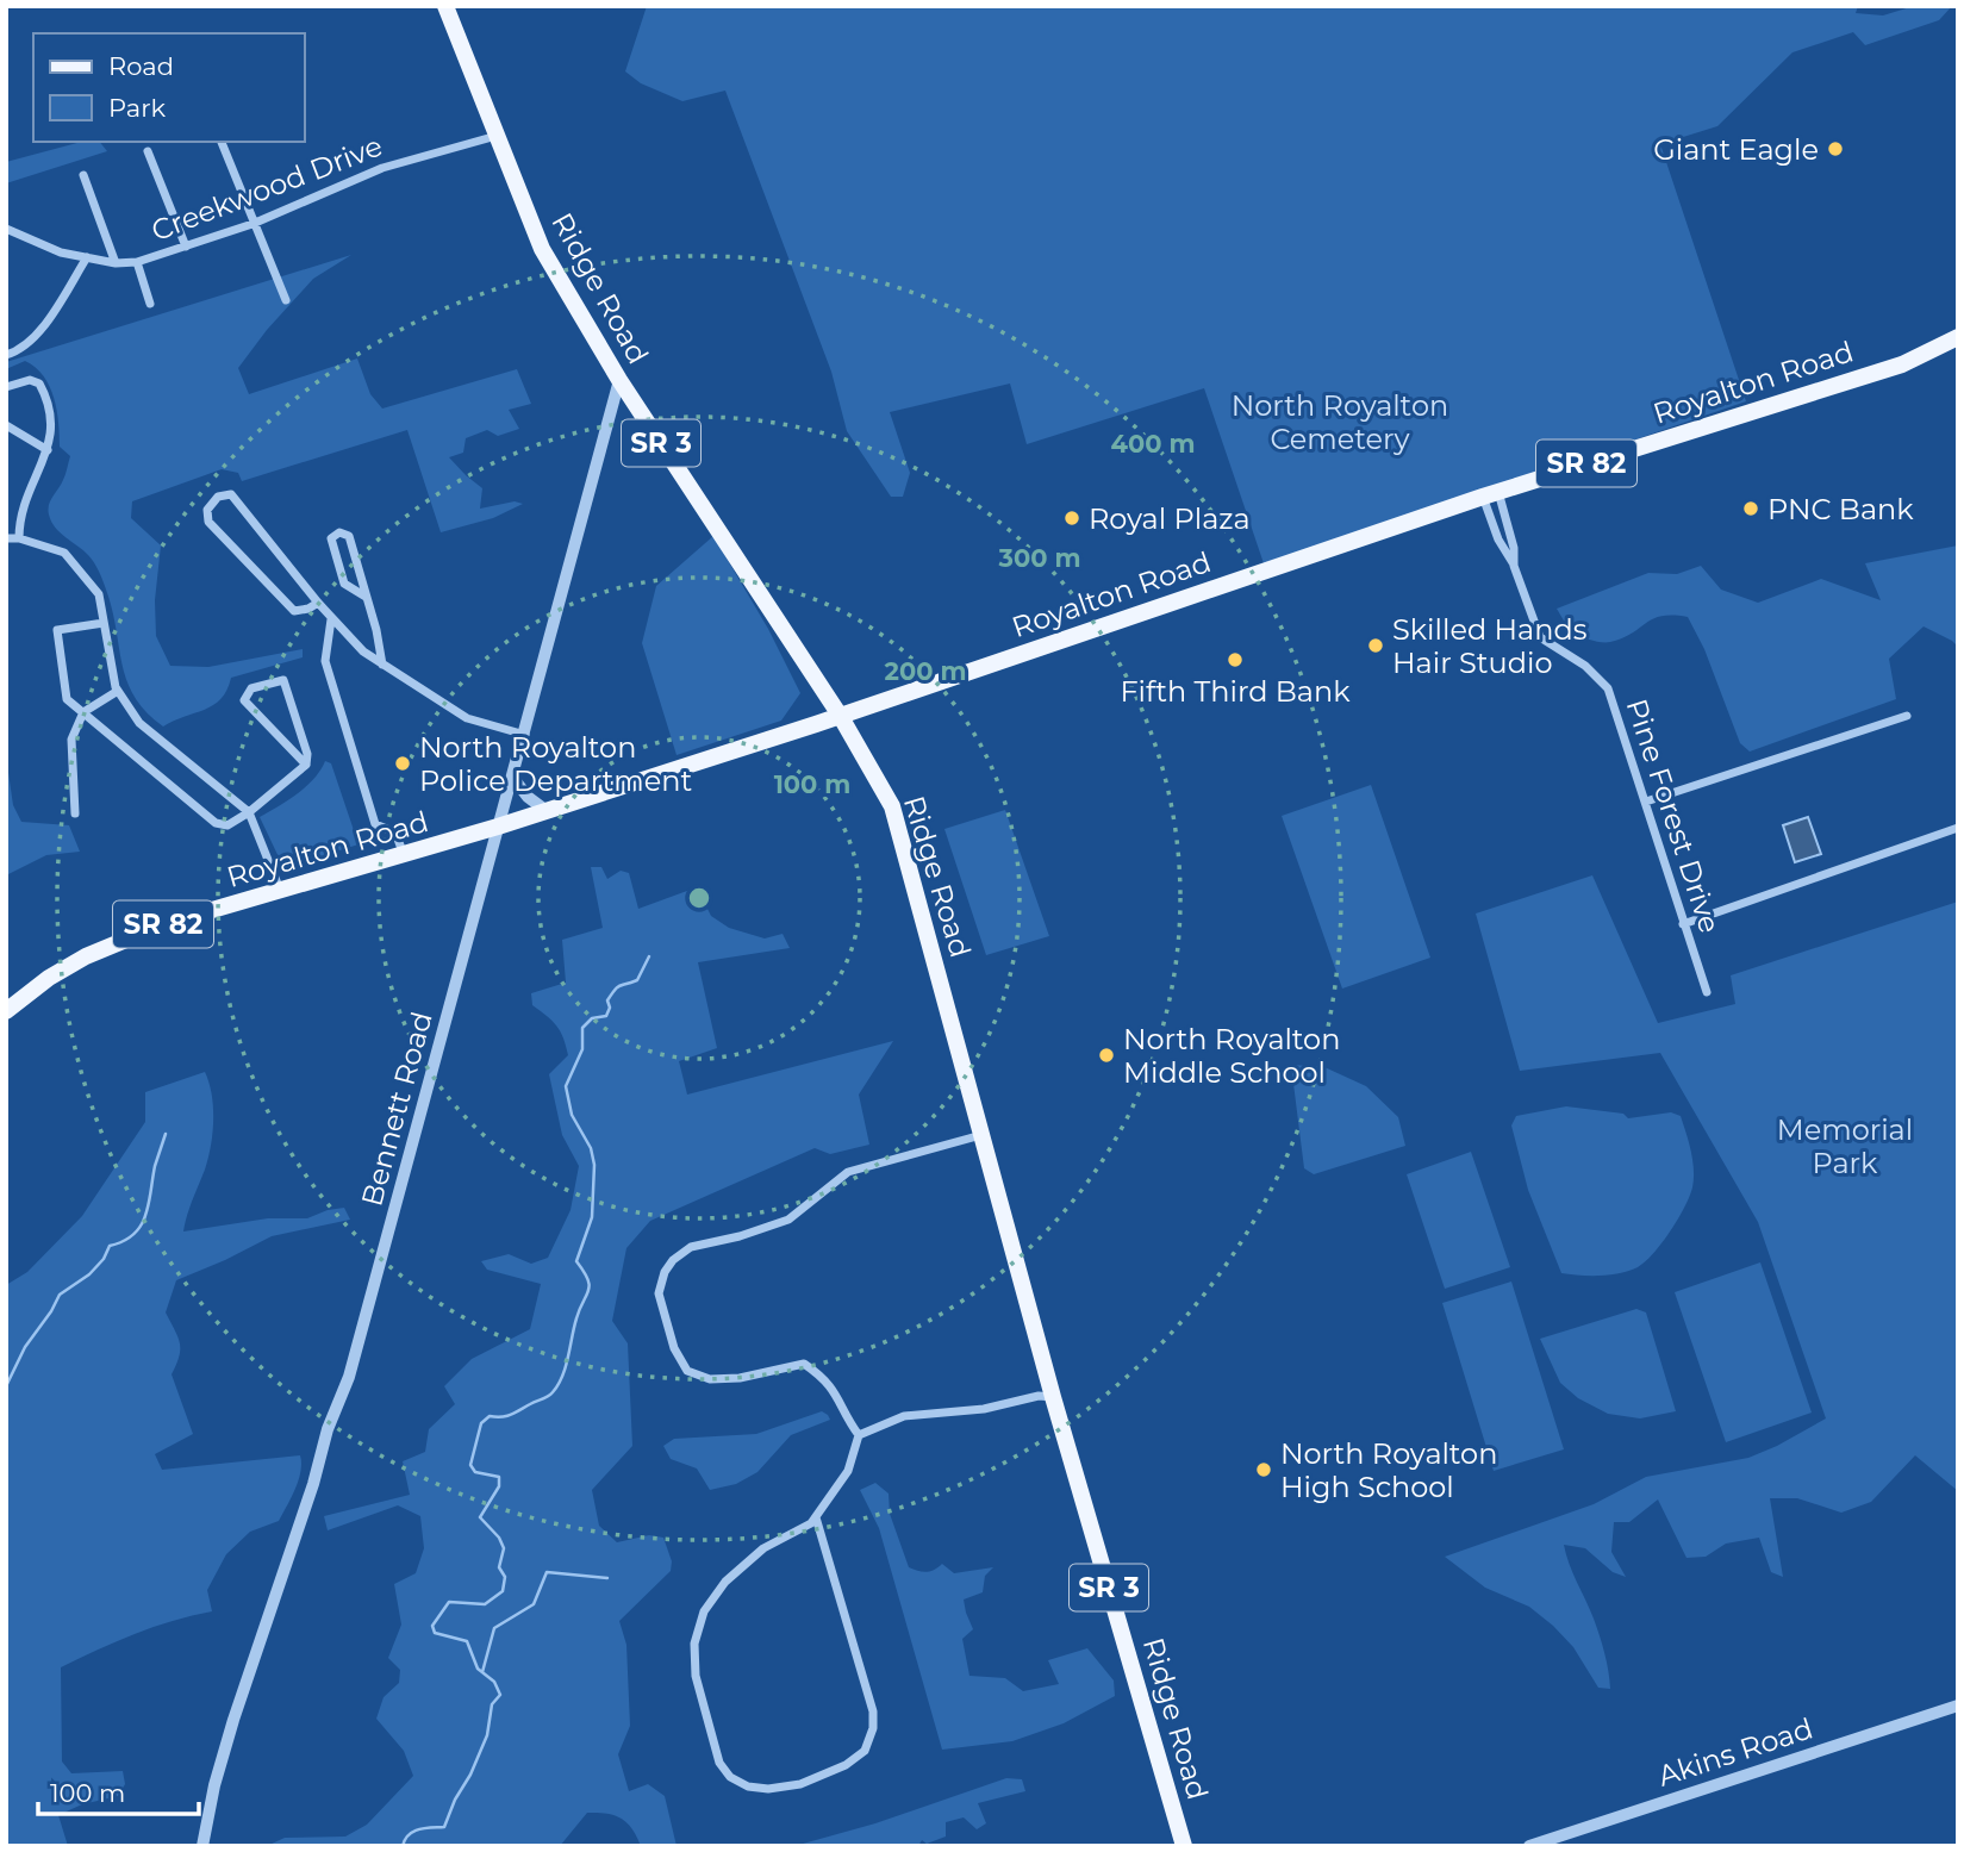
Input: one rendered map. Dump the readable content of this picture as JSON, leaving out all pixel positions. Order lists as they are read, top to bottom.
{
  "streets": {
    "main road": [
      "Ridge Road",
      "Royalton Road",
      "SR 3",
      "SR 82"
    ],
    "street": [
      "Creekwood Drive",
      "Pine Forest Drive",
      "Bennett Road",
      "Akins Road"
    ]
  },
  "crossings": [
    ["Creekwood Drive", "Ridge Road"],
    ["Ridge Road", "Royalton Road"],
    ["Ridge Road", "Bennett Road"],
    ["Royalton Road", "Pine Forest Drive"],
    ["Royalton Road", "Bennett Road"]
  ],
  "parks": ["North Royalton Cemetery", "Memorial Park"],
  "places": [
    "Giant Eagle",
    "PNC Bank",
    "Royal Plaza",
    "Skilled Hands Hair Studio",
    "Fifth Third Bank",
    "North Royalton Police Department",
    "North Royalton Middle School",
    "North Royalton High School"
  ],
  "legend": ["Road", "Park"],
  "scale_bar": "100 m",
  "rings": [
    "400 m",
    "300 m",
    "200 m",
    "100 m"
  ]
}
